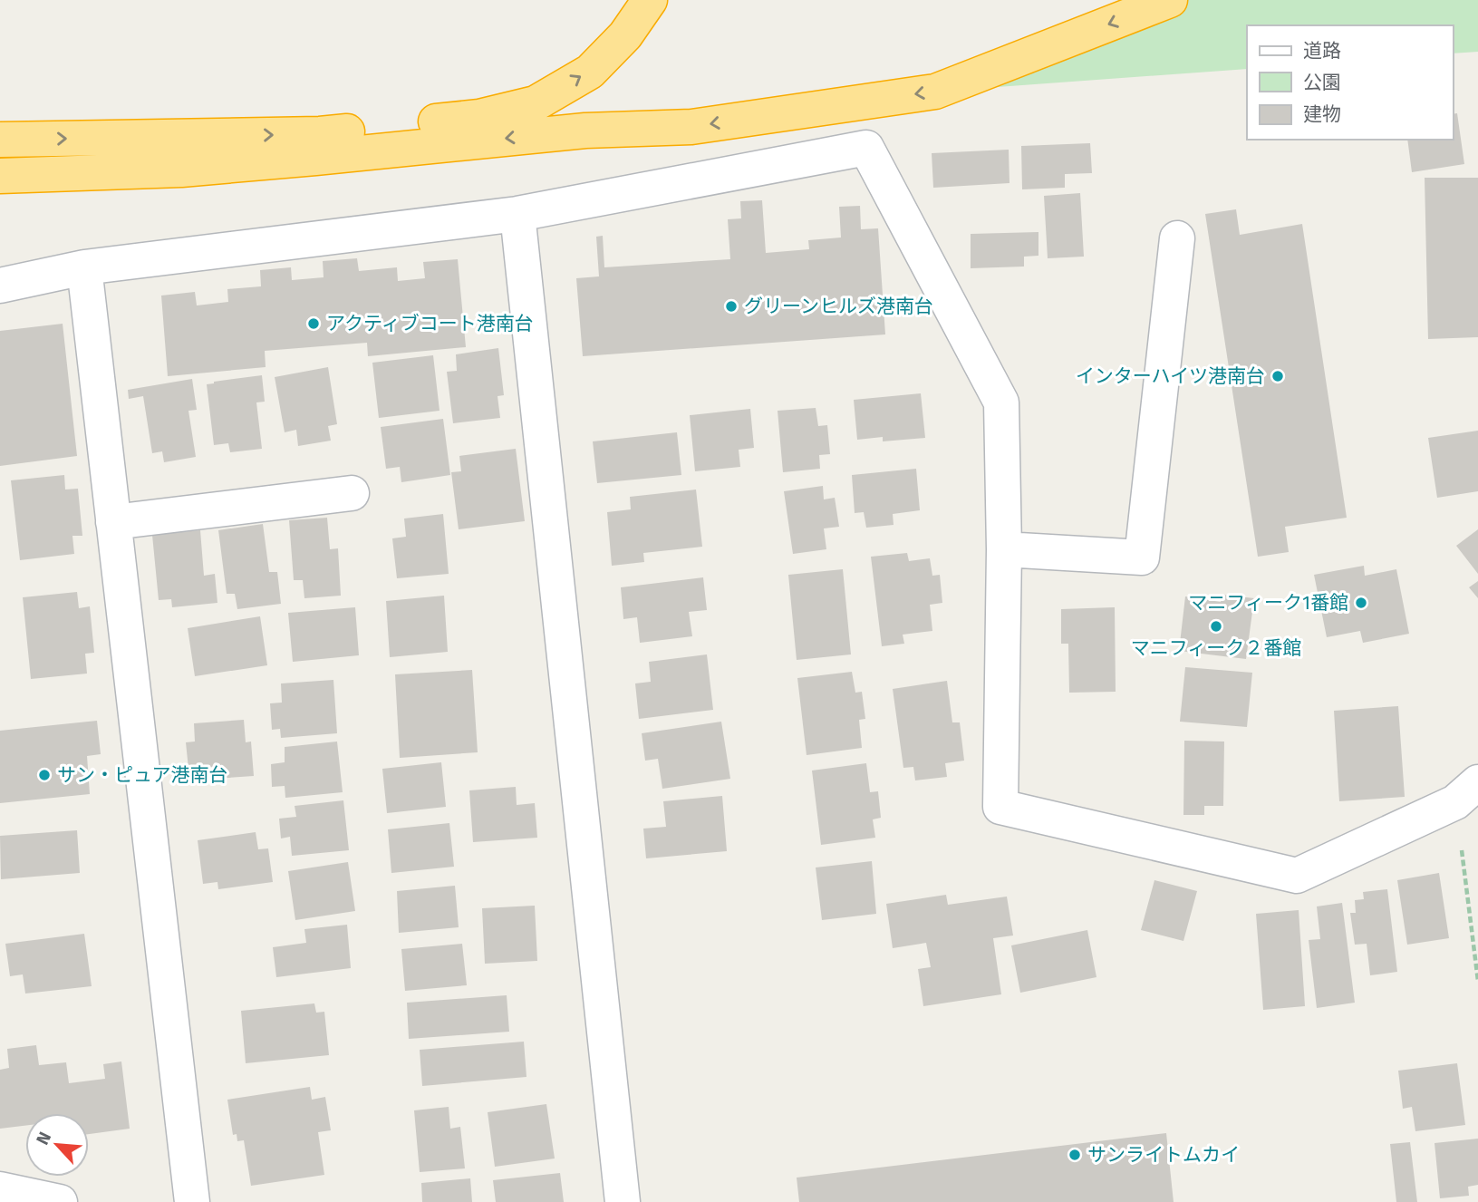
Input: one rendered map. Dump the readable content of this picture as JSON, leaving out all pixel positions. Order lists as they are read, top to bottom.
{
  "places": [
    "グリーンヒルズ港南台",
    "アクティブコート港南台",
    "インターハイツ港南台",
    "マニフィーク1番館",
    "マニフィーク２番館",
    "サン・ピュア港南台",
    "サンライトムカイ"
  ],
  "legend": ["道路", "公園", "建物"],
  "north": "top left"
}
